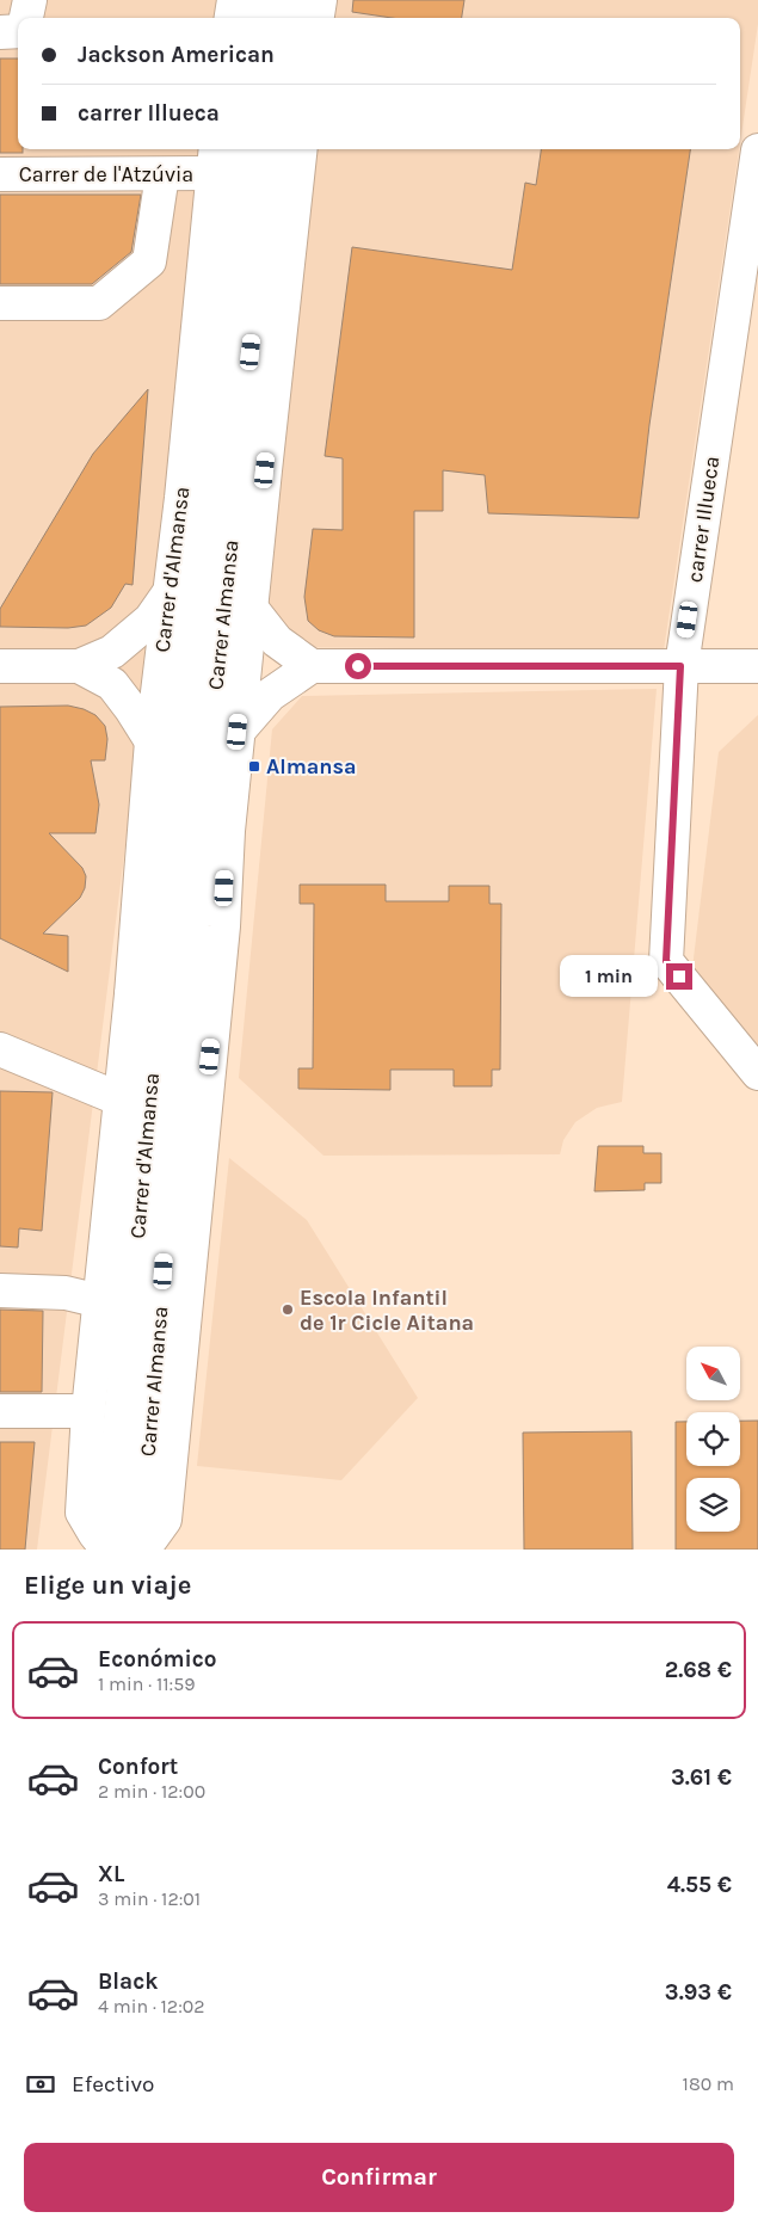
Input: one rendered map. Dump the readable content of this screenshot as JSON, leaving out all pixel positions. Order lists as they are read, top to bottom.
{
  "streets": {
    "street": [
      "Carrer de l'Atzúvia",
      "carrer Illueca",
      "Carrer d'Almansa",
      "Carrer Almansa"
    ]
  },
  "crossings": [
    ["Carrer de l'Atzúvia", "Carrer d'Almansa"]
  ],
  "places": {
    "transit": ["Almansa"],
    "other": ["Escola Infantil de 1r Cicle Aitana"]
  },
  "north": "top left",
  "page": {
    "banner": ["Jackson American", "carrer Illueca"],
    "bubble": "1 min",
    "heading": "Elige un viaje",
    "list": [
      {
        "name": "Económico",
        "note": "1 min · 11:59",
        "value": "2.68 €"
      },
      {
        "name": "Confort",
        "note": "2 min · 12:00",
        "value": "3.61 €"
      },
      {
        "name": "XL",
        "note": "3 min · 12:01",
        "value": "4.55 €"
      },
      {
        "name": "Black",
        "note": "4 min · 12:02",
        "value": "3.93 €"
      }
    ],
    "pay": ["Efectivo", "180 m"],
    "buttons": "Confirmar"
  }
}
